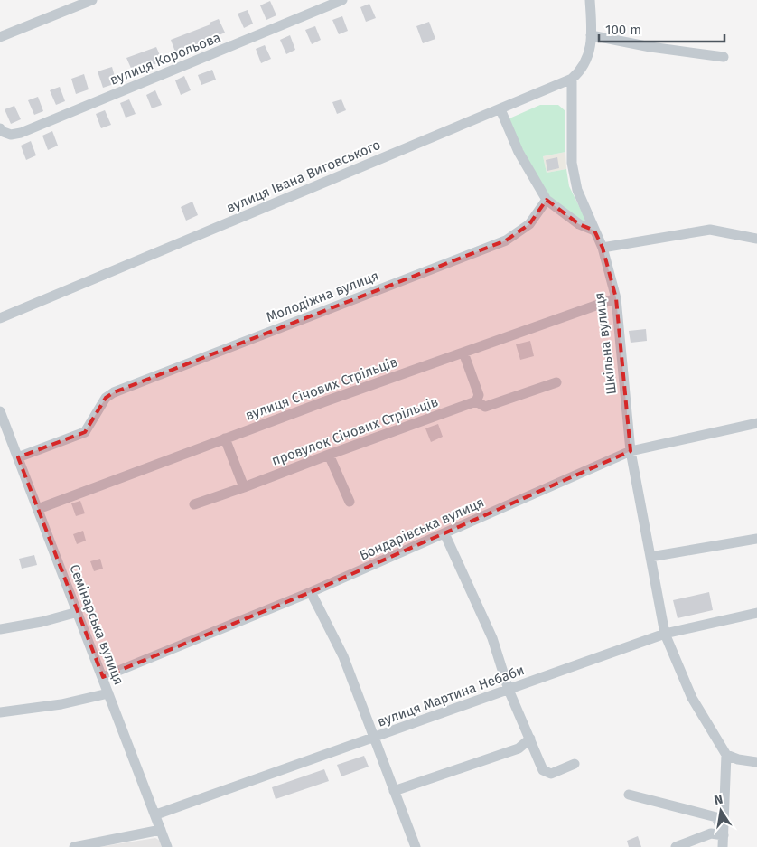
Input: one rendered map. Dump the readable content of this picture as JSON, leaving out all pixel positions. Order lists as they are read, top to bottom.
{
  "streets": {
    "street": [
      "вулиця Корольова",
      "вулиця Івана Виговського",
      "Молодіжна вулиця",
      "Шкільна вулиця",
      "вулиця Січових Стрільців",
      "провулок Січових Стрільців",
      "Бондарівська вулиця",
      "Семінарська вулиця",
      "вулиця Мартина Небаби"
    ]
  },
  "crossings": [
    ["вулиця Івана Виговського", "Шкільна вулиця"],
    ["Молодіжна вулиця", "Семінарська вулиця"],
    ["Шкільна вулиця", "вулиця Січових Стрільців"],
    ["Шкільна вулиця", "Бондарівська вулиця"],
    ["Шкільна вулиця", "вулиця Мартина Небаби"],
    ["вулиця Січових Стрільців", "Семінарська вулиця"],
    ["Бондарівська вулиця", "Семінарська вулиця"],
    ["Семінарська вулиця", "вулиця Мартина Небаби"]
  ],
  "scale_bar": "100 m",
  "north": "top"
}
